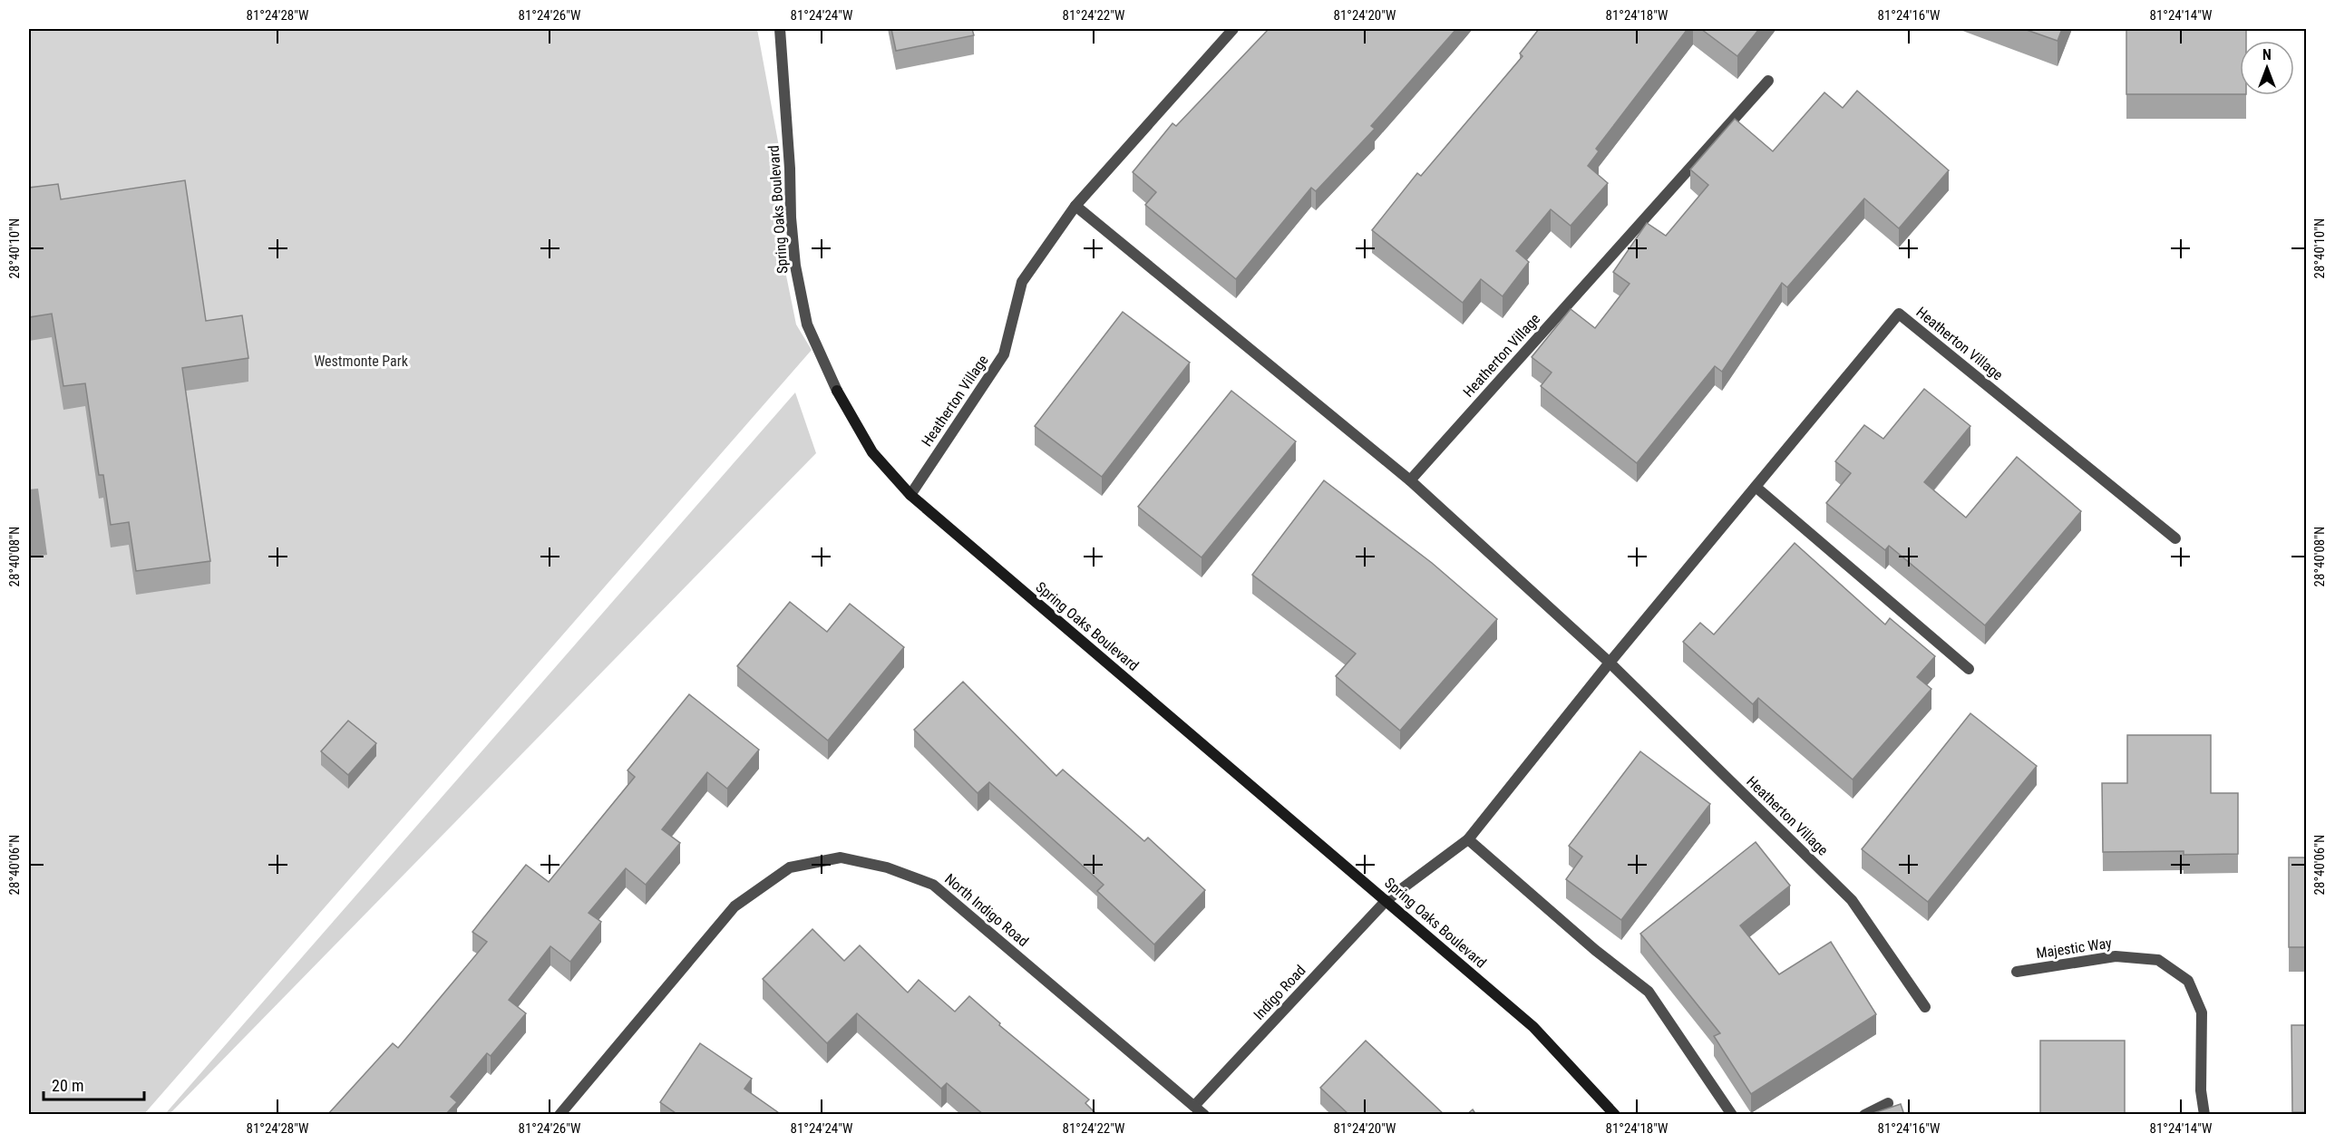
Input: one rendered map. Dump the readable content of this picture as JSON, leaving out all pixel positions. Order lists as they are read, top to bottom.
{
  "streets": {
    "street": [
      "Spring Oaks Boulevard",
      "Heatherton Village",
      "North Indigo Road",
      "Majestic Way",
      "Indigo Road"
    ]
  },
  "crossings": [
    ["Spring Oaks Boulevard", "Heatherton Village"],
    ["Spring Oaks Boulevard", "Indigo Road"],
    ["Heatherton Village", "Indigo Road"],
    ["North Indigo Road", "Indigo Road"]
  ],
  "parks": ["Westmonte Park"],
  "scale_bar": "20 m",
  "north": "top",
  "coordinates": [
    "81°24'28\"W",
    "81°24'26\"W",
    "81°24'24\"W",
    "81°24'22\"W",
    "81°24'20\"W",
    "81°24'18\"W",
    "81°24'16\"W",
    "81°24'14\"W",
    "28°40'10\"N",
    "28°40'08\"N",
    "28°40'06\"N"
  ]
}
